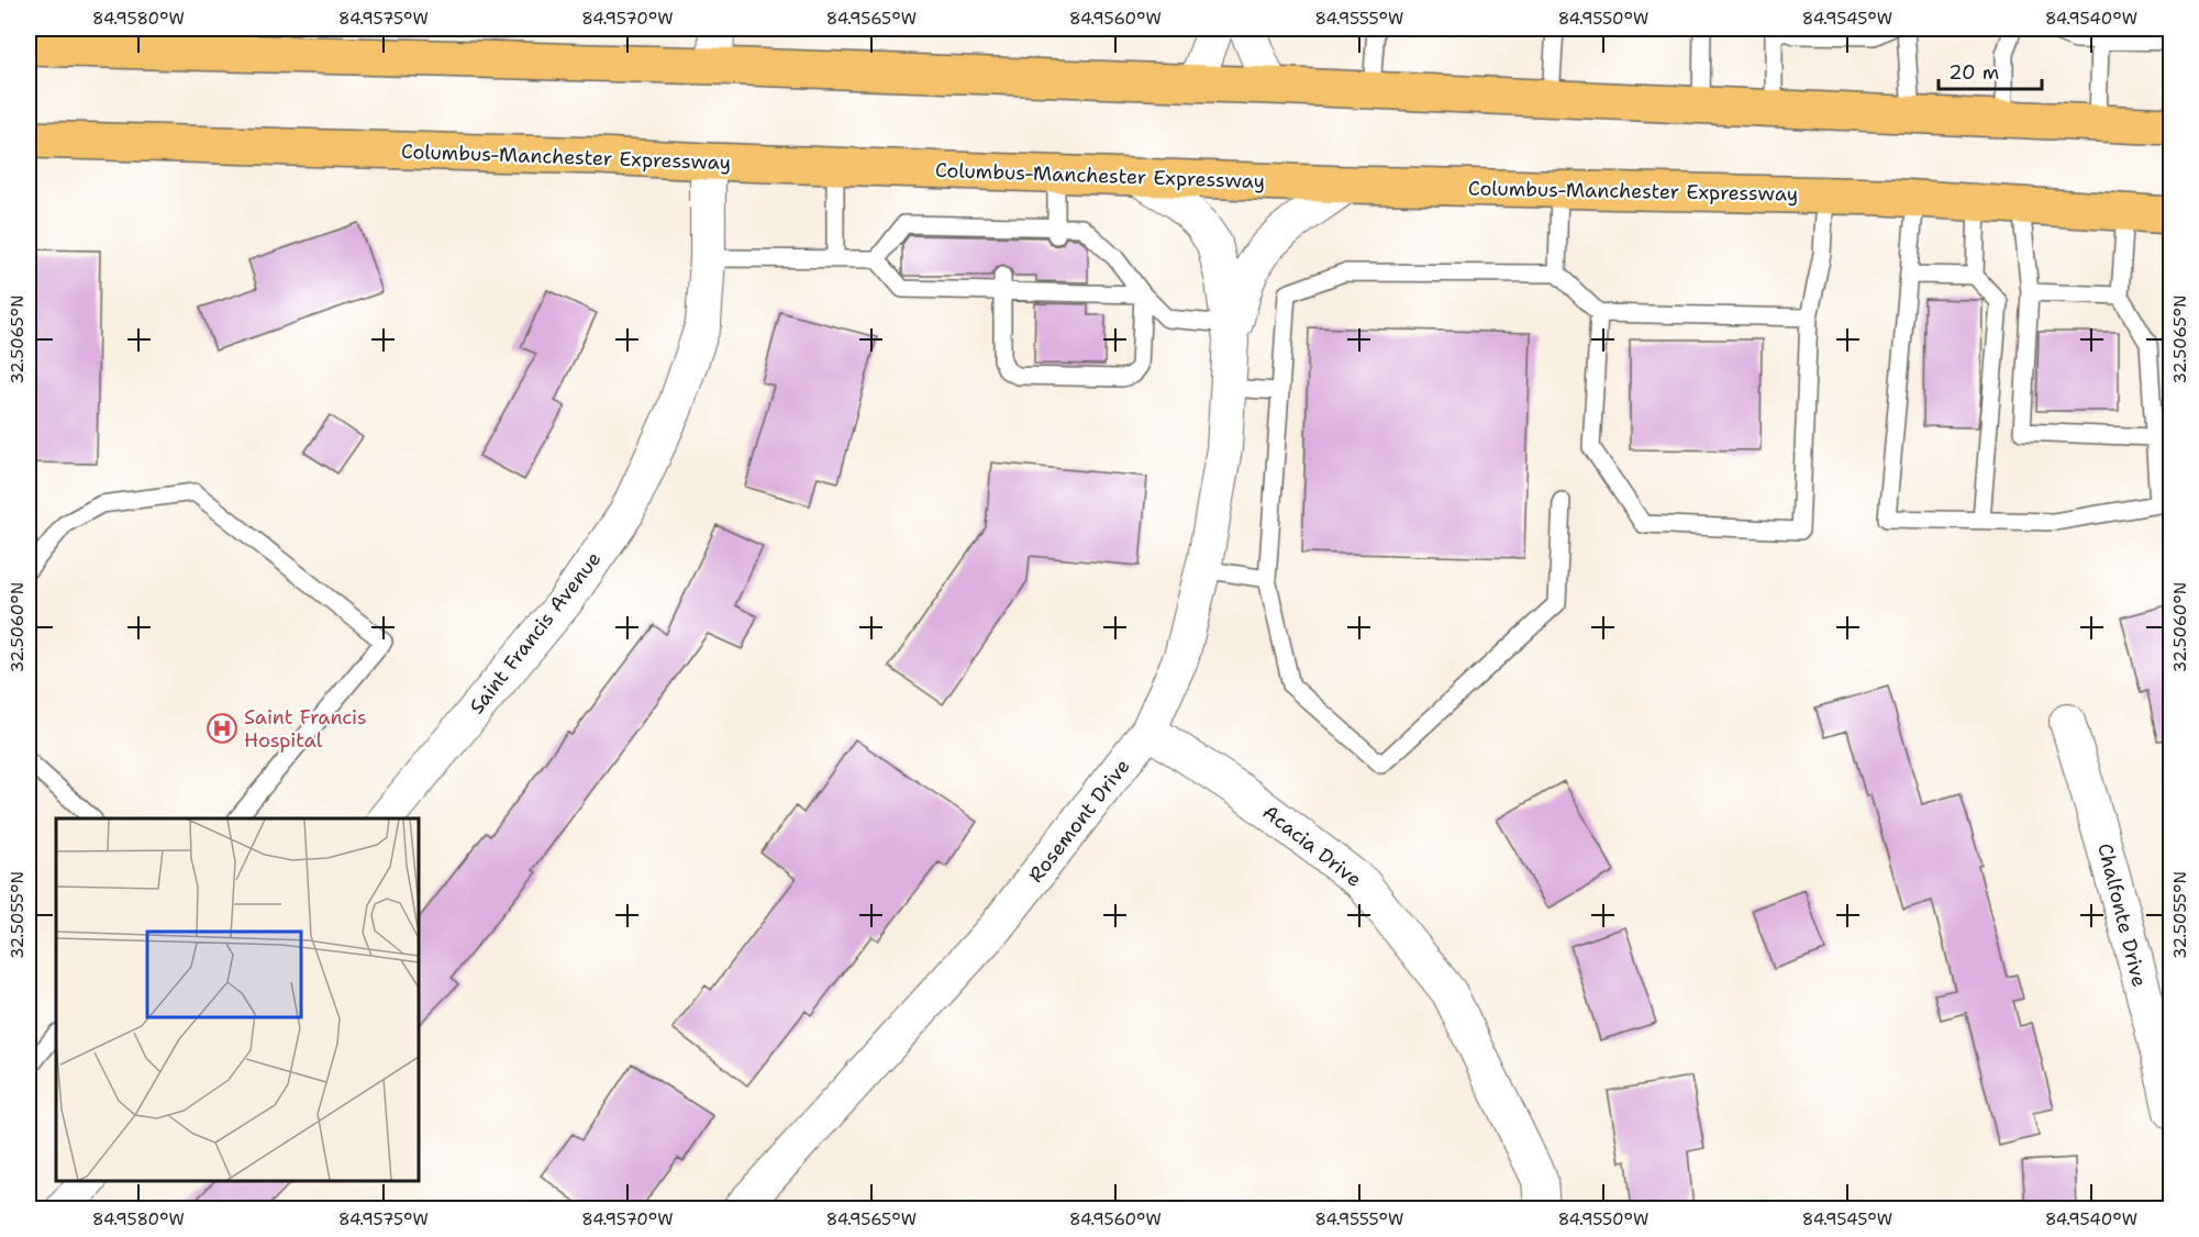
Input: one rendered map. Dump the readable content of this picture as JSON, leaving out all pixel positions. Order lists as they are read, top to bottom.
{
  "streets": {
    "main road": ["Columbus-Manchester Expressway"],
    "street": [
      "Saint Francis Avenue",
      "Rosemont Drive",
      "Acacia Drive",
      "Chalfonte Drive"
    ]
  },
  "crossings": [
    ["Columbus-Manchester Expressway", "Saint Francis Avenue"],
    ["Columbus-Manchester Expressway", "Rosemont Drive"],
    ["Rosemont Drive", "Acacia Drive"]
  ],
  "places": {
    "hospital": ["Saint Francis Hospital"]
  },
  "scale_bar": "20 m",
  "coordinates": [
    "84.9580°W",
    "84.9575°W",
    "84.9570°W",
    "84.9565°W",
    "84.9560°W",
    "84.9555°W",
    "84.9550°W",
    "84.9545°W",
    "84.9540°W",
    "32.5065°N",
    "32.5060°N",
    "32.5055°N"
  ]
}
